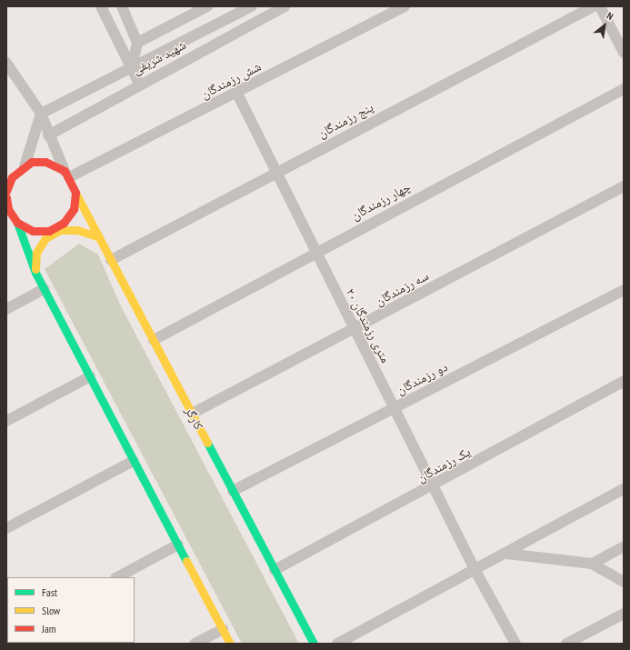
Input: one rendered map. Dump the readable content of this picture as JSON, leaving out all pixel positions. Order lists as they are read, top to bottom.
{
  "streets": {
    "street": [
      "شهید شریفی",
      "شش رزمندگان",
      "پنج رزمندگان",
      "چهار رزمندگان",
      "سه رزمندگان",
      "۲۰ متری رزمندگان",
      "دو رزمندگان",
      "کارگر",
      "یک رزمندگان"
    ]
  },
  "crossings": [
    ["شش رزمندگان", "۲۰ متری رزمندگان"],
    ["شش رزمندگان", "کارگر"],
    ["پنج رزمندگان", "۲۰ متری رزمندگان"],
    ["پنج رزمندگان", "کارگر"],
    ["چهار رزمندگان", "۲۰ متری رزمندگان"],
    ["چهار رزمندگان", "کارگر"],
    ["سه رزمندگان", "۲۰ متری رزمندگان"],
    ["سه رزمندگان", "کارگر"],
    ["۲۰ متری رزمندگان", "دو رزمندگان"],
    ["۲۰ متری رزمندگان", "یک رزمندگان"],
    ["دو رزمندگان", "کارگر"],
    ["کارگر", "یک رزمندگان"]
  ],
  "legend": ["Fast", "Slow", "Jam"],
  "north": "top right"
}
